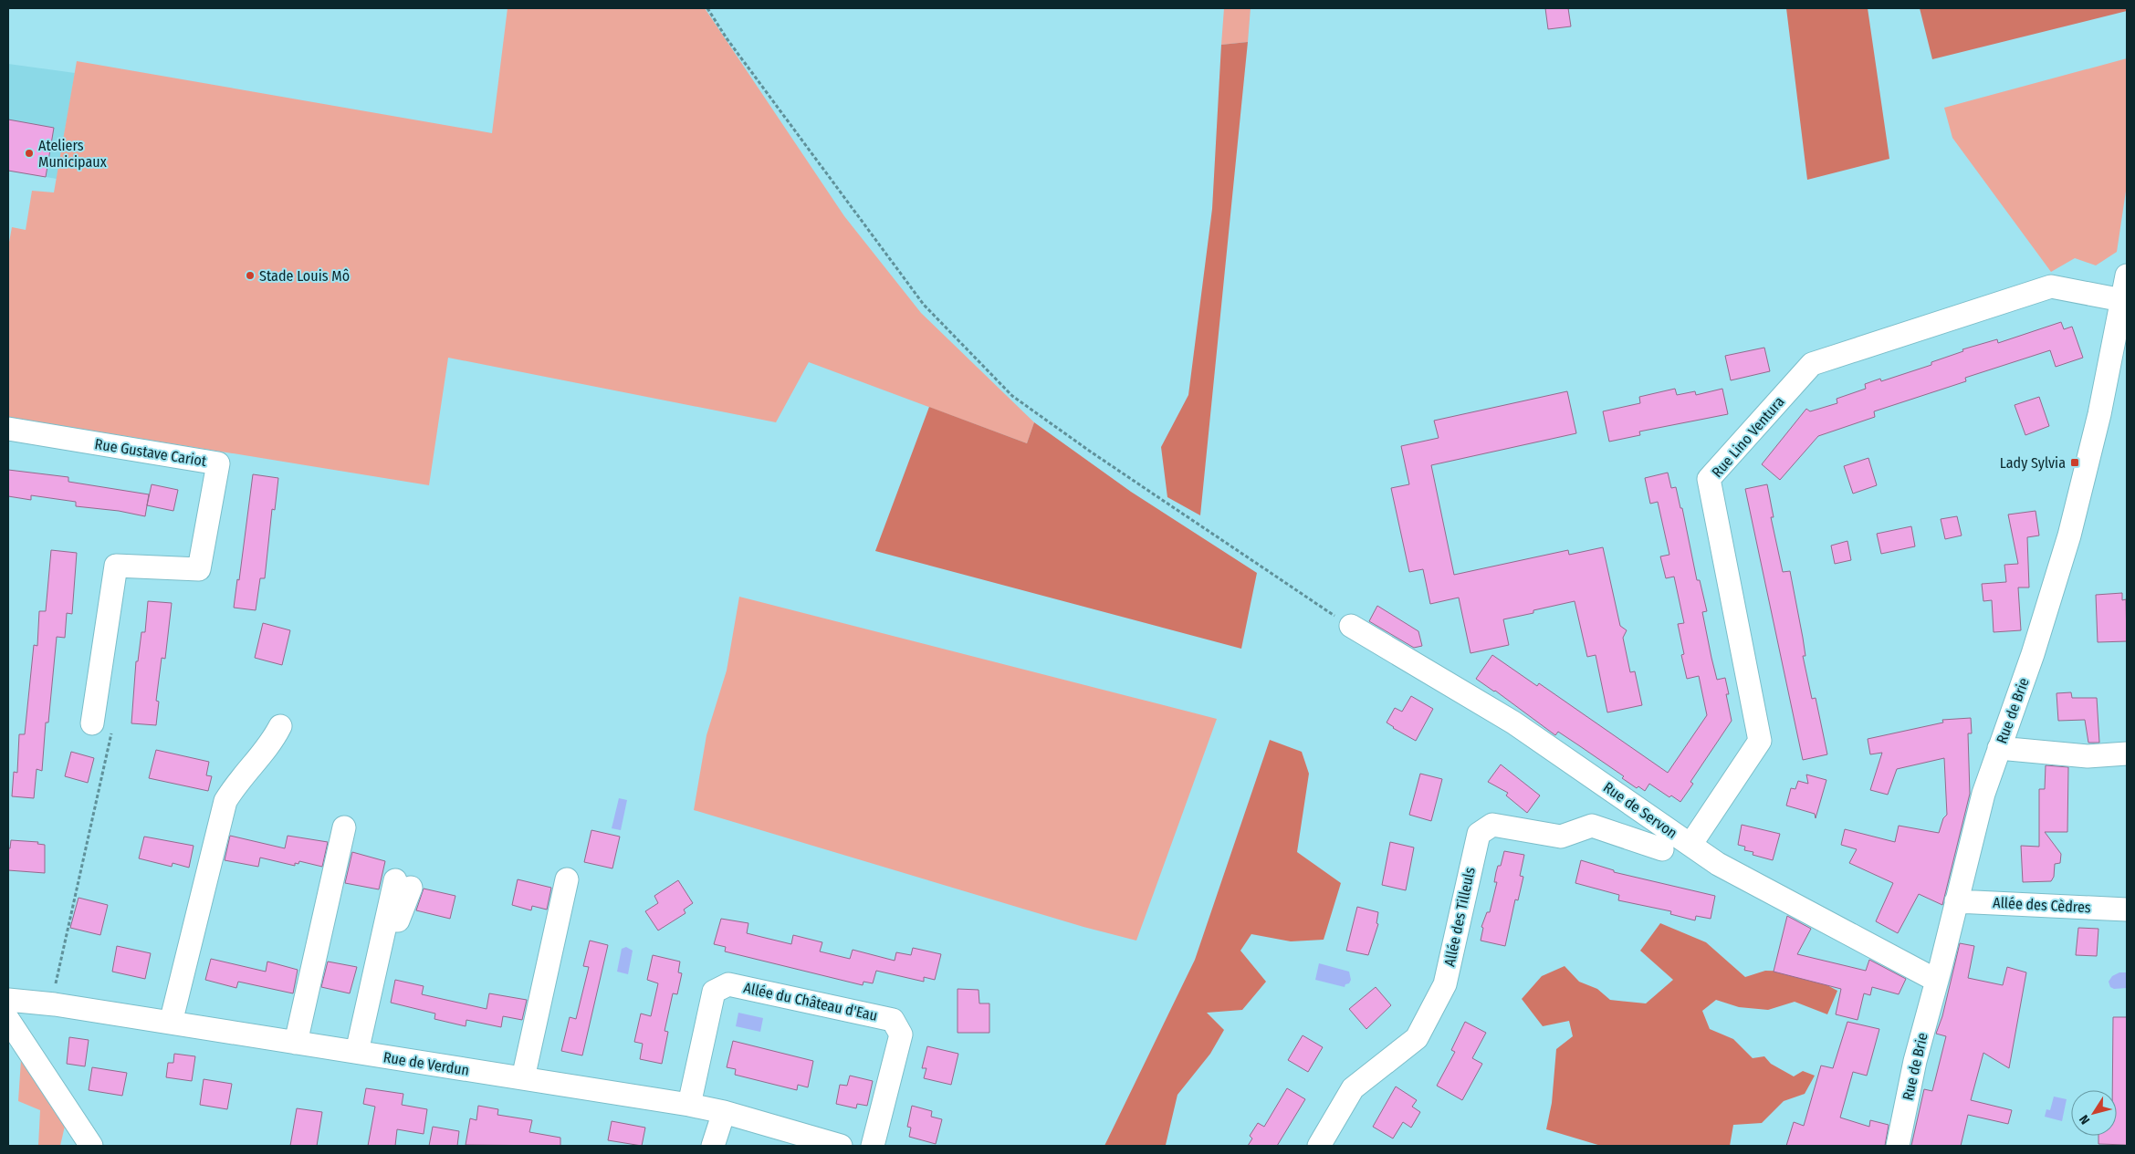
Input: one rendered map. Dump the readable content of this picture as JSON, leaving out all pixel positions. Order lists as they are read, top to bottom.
{
  "streets": {
    "street": [
      "Rue Lino Ventura",
      "Rue Gustave Cariot",
      "Rue de Brie",
      "Rue de Servon",
      "Allée des Cèdres",
      "Allée des Tilleuls",
      "Allée du Château d'Eau",
      "Rue de Verdun"
    ]
  },
  "crossings": [
    ["Rue Lino Ventura", "Rue de Brie"],
    ["Rue Lino Ventura", "Rue de Servon"],
    ["Rue de Brie", "Rue de Servon"],
    ["Rue de Brie", "Allée des Cèdres"],
    ["Allée du Château d'Eau", "Rue de Verdun"]
  ],
  "places": {
    "other": ["Ateliers Municipaux", "Stade Louis Mô"],
    "transit": ["Lady Sylvia"]
  },
  "north": "bottom left"
}
